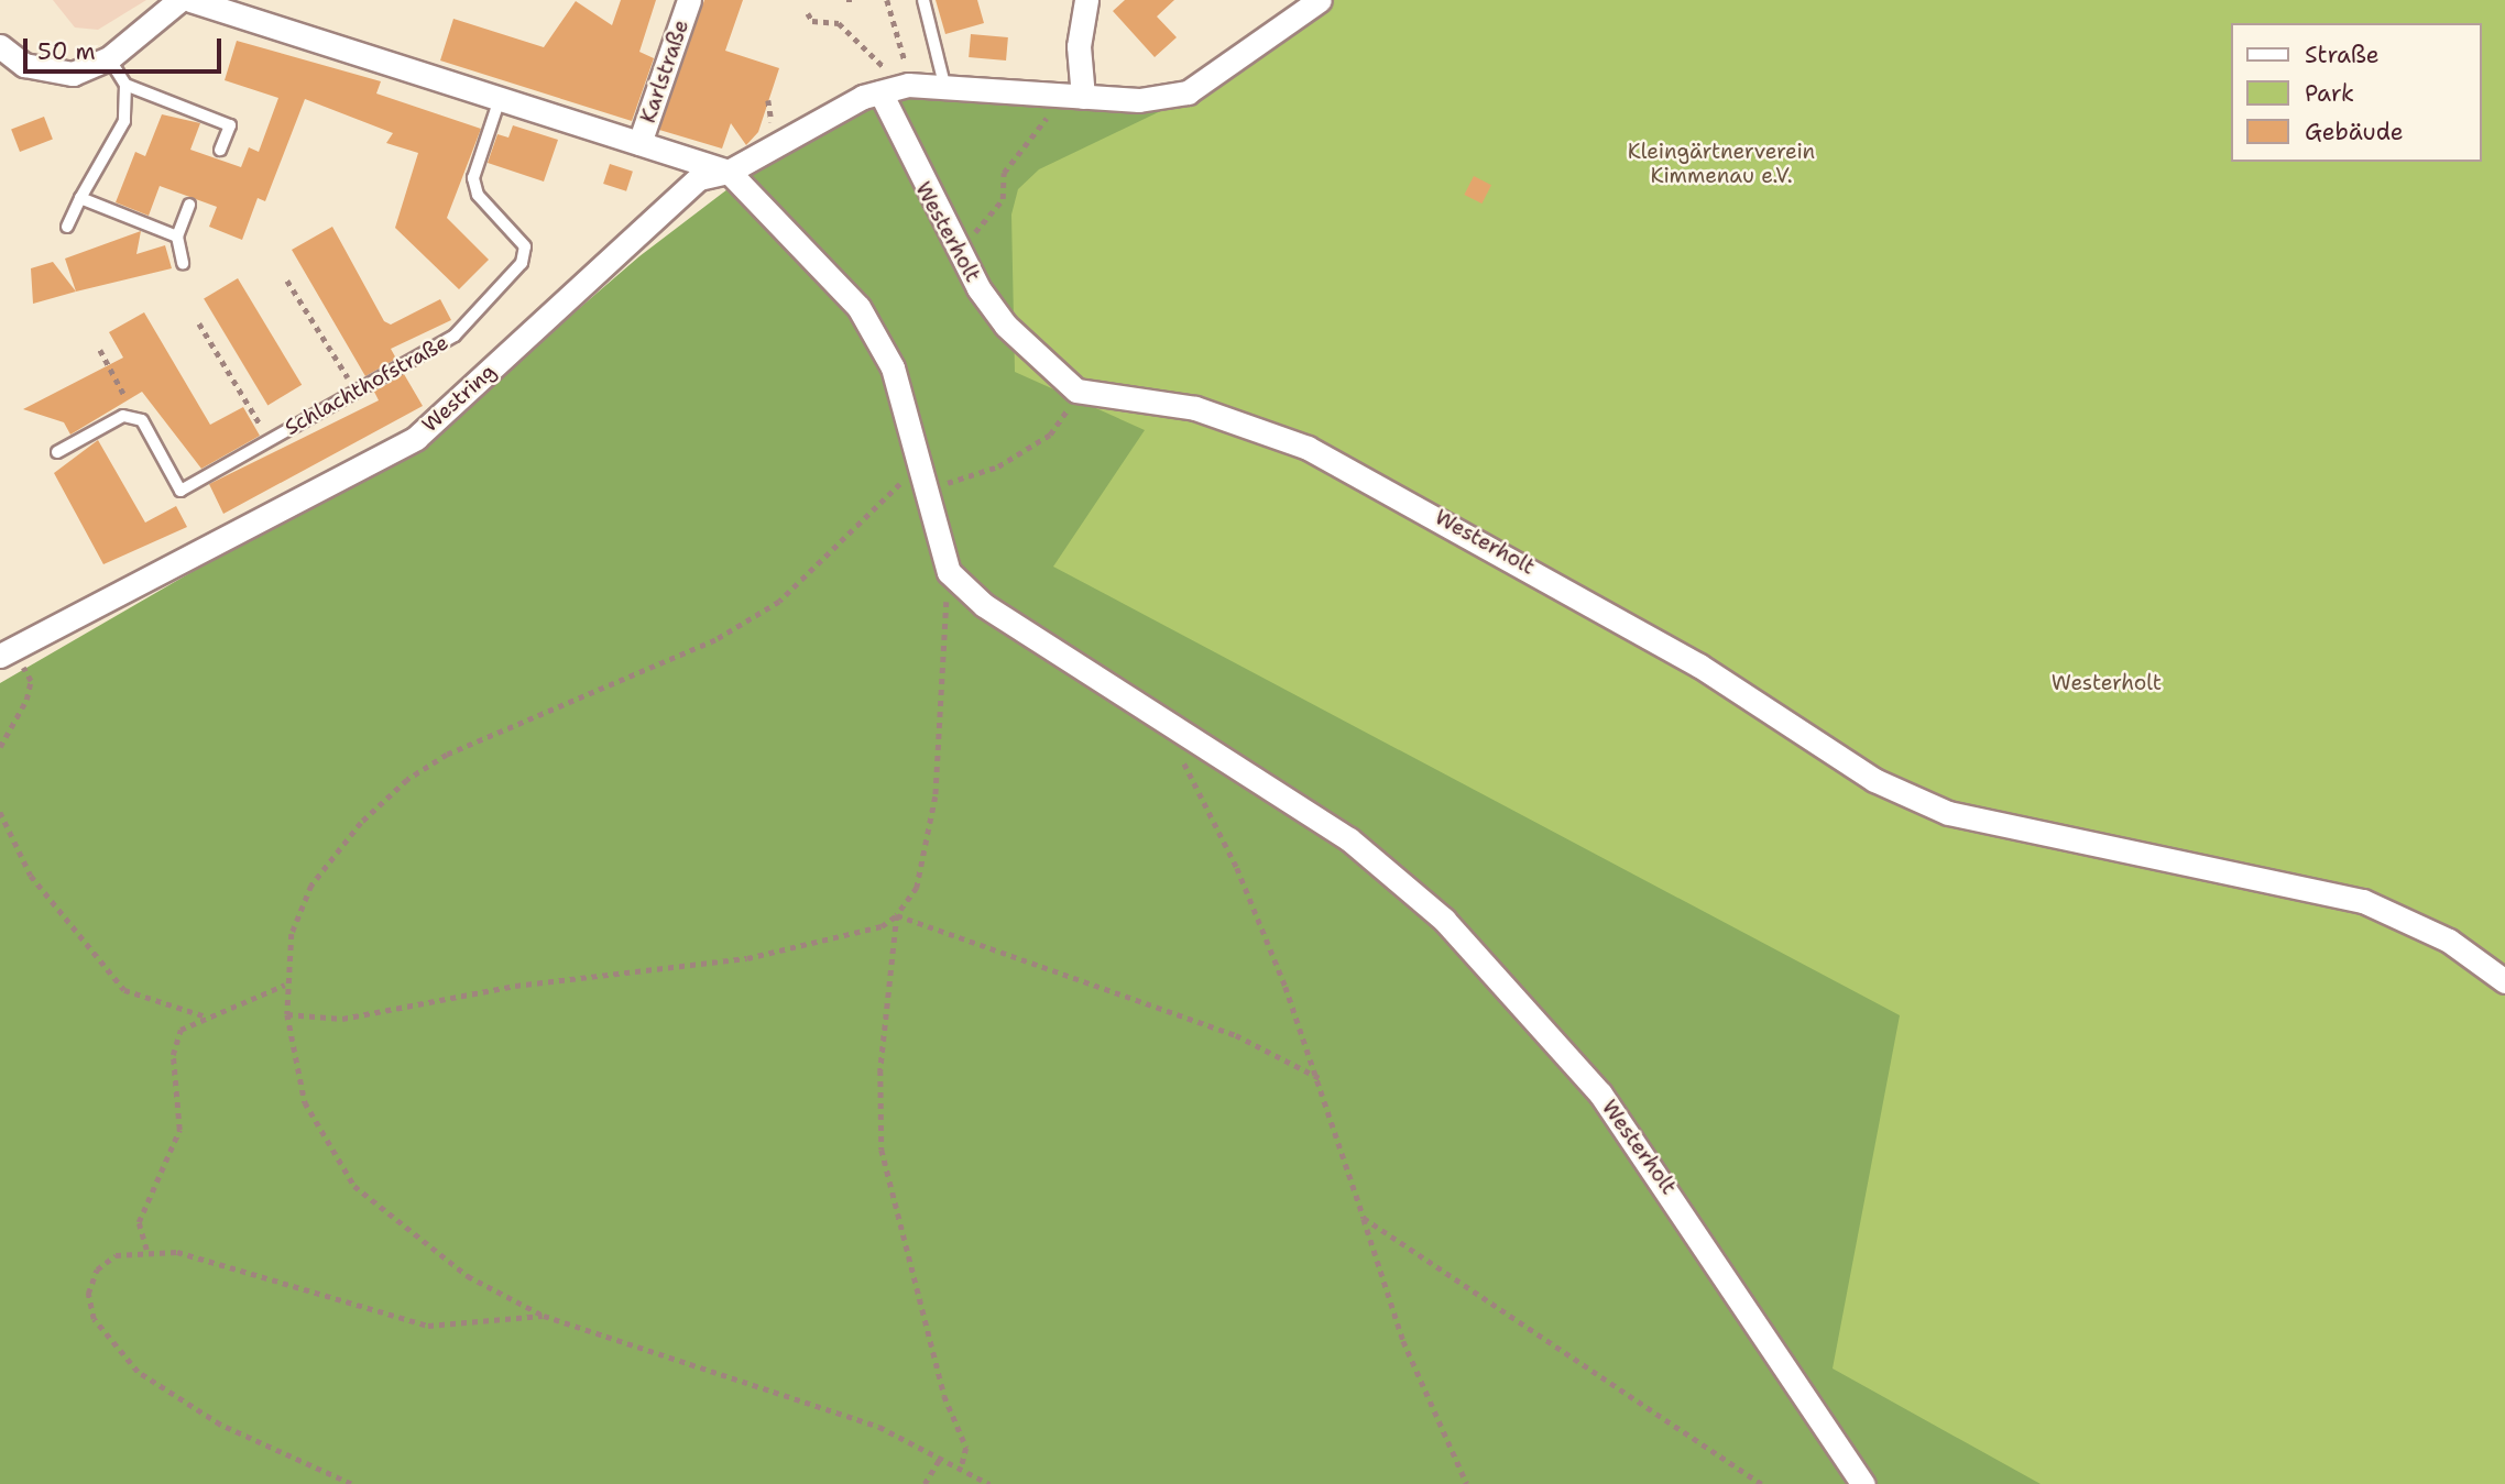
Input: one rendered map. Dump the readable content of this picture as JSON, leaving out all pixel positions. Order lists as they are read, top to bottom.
{
  "streets": {
    "street": ["Karlstraße", "Westerholt", "Westring"],
    "lane": ["Schlachthofstraße"]
  },
  "crossings": [
    ["Westerholt", "Westring"]
  ],
  "parks": ["Kleingärtnerverein Kimmenau e.V.", "Westerholt"],
  "legend": ["Straße", "Park", "Gebäude"],
  "scale_bar": "50 m"
}
